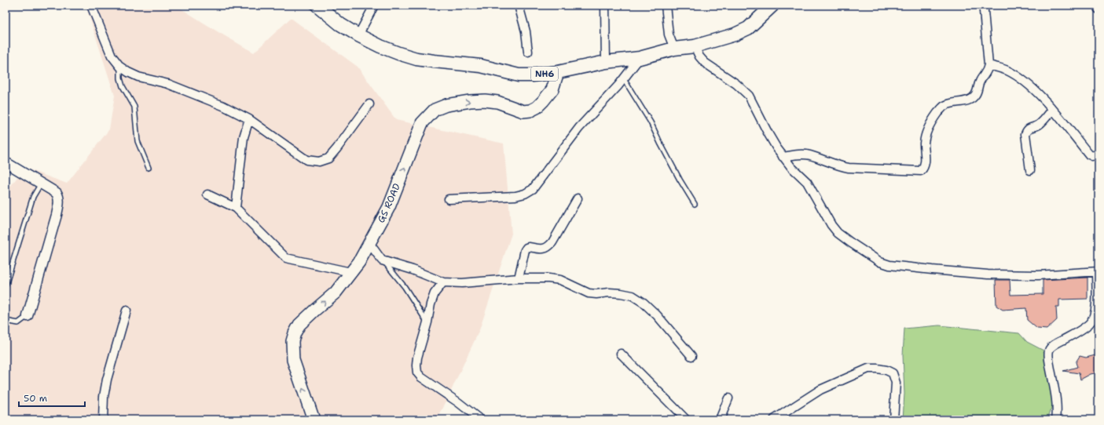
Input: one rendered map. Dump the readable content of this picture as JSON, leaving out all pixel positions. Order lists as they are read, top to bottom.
{
  "streets": {
    "highway": ["NH6"],
    "main road": ["GS ROAD"]
  },
  "crossings": [
    ["NH6", "GS ROAD"]
  ],
  "one_way": ["GS ROAD"],
  "scale_bar": "50 m"
}
